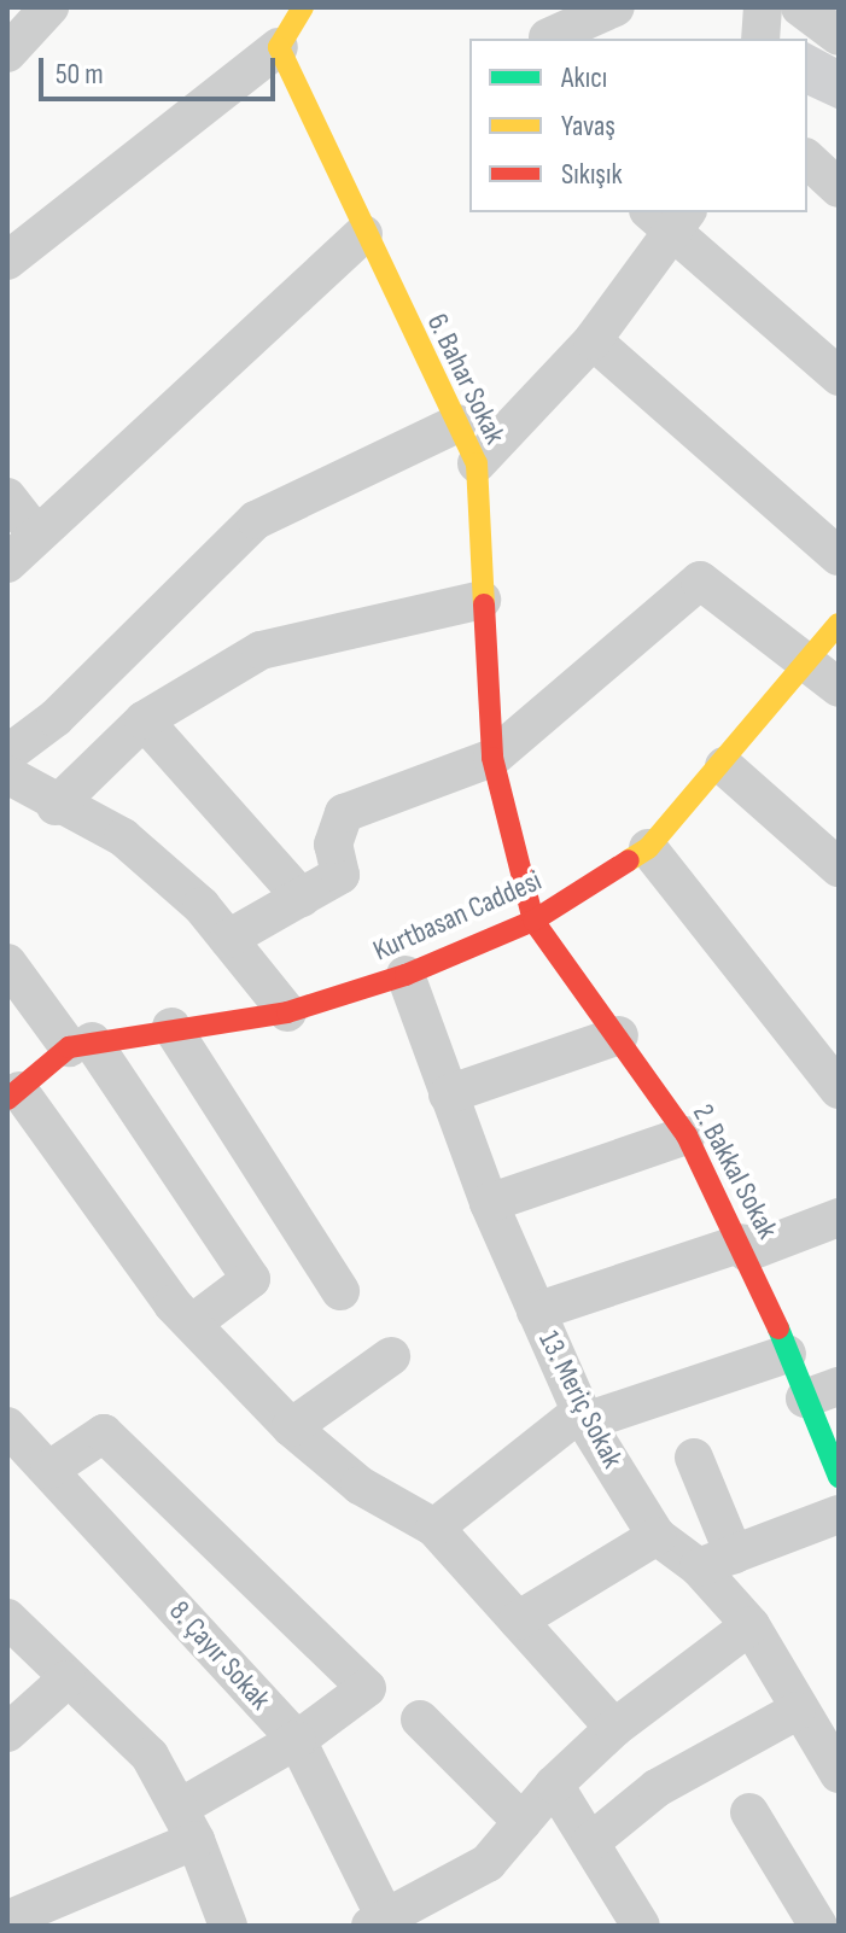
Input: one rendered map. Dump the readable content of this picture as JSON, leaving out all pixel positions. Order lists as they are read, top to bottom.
{
  "streets": {
    "street": [
      "6. Bahar Sokak",
      "Kurtbasan Caddesi",
      "2. Bakkal Sokak",
      "13. Meriç Sokak",
      "8. Çayır Sokak"
    ]
  },
  "crossings": [
    ["6. Bahar Sokak", "Kurtbasan Caddesi"],
    ["6. Bahar Sokak", "2. Bakkal Sokak"],
    ["Kurtbasan Caddesi", "2. Bakkal Sokak"],
    ["Kurtbasan Caddesi", "13. Meriç Sokak"]
  ],
  "legend": ["Akıcı", "Yavaş", "Sıkışık"],
  "scale_bar": "50 m"
}
